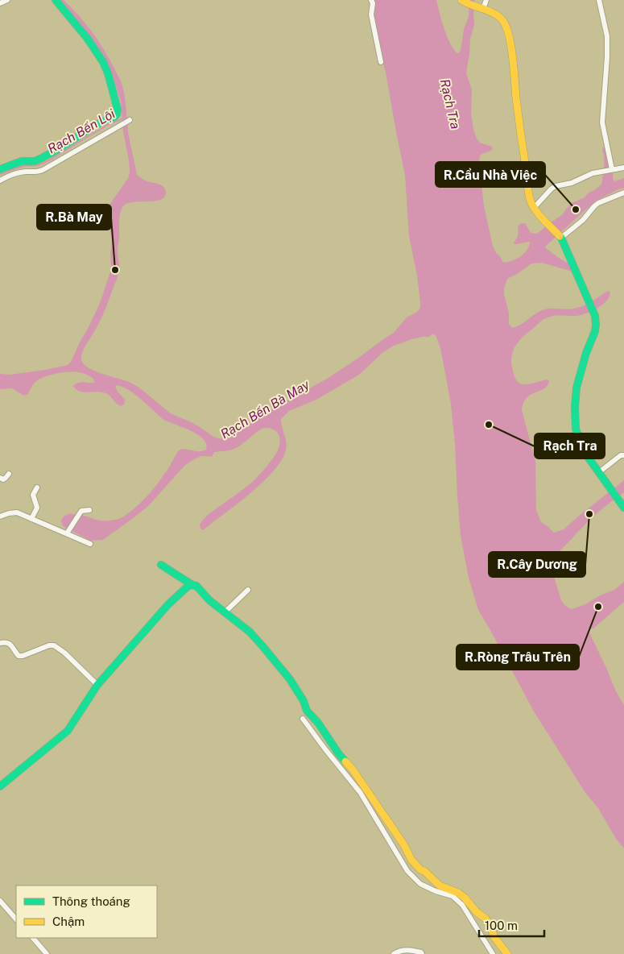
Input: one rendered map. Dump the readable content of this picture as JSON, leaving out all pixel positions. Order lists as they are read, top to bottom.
{
  "water": ["Rạch Tra", "Rạch Bến Lội", "Rạch Bến Bà May"],
  "places": [
    "R.Cầu Nhà Việc",
    "R.Bà May",
    "Rạch Tra",
    "R.Cây Dương",
    "R.Ròng Trâu Trên"
  ],
  "legend": ["Thông thoáng", "Chậm"],
  "scale_bar": "100 m"
}
